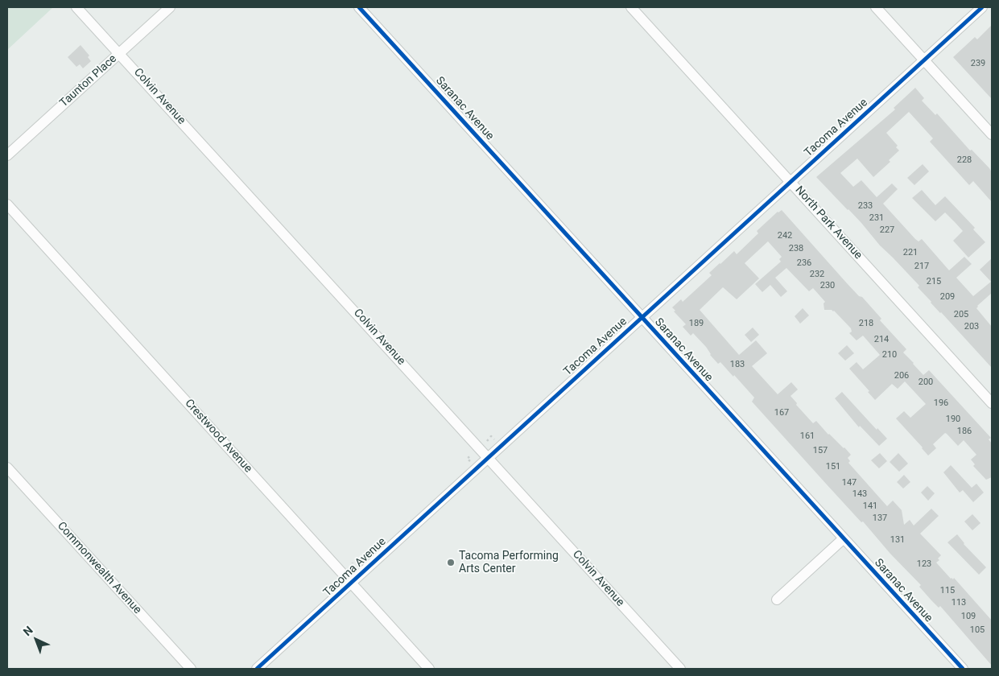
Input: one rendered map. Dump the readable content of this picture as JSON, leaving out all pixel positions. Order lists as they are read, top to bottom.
{
  "streets": {
    "street": [
      "Taunton Place",
      "Colvin Avenue",
      "Saranac Avenue",
      "Tacoma Avenue",
      "North Park Avenue",
      "Crestwood Avenue",
      "Commonwealth Avenue"
    ]
  },
  "crossings": [
    ["Taunton Place", "Colvin Avenue"],
    ["Colvin Avenue", "Tacoma Avenue"],
    ["Saranac Avenue", "Tacoma Avenue"],
    ["Tacoma Avenue", "North Park Avenue"],
    ["Tacoma Avenue", "Crestwood Avenue"]
  ],
  "places": ["Tacoma Performing Arts Center"],
  "house_numbers": [
    "239",
    "228",
    "233",
    "231",
    "227",
    "242",
    "238",
    "221",
    "236",
    "217",
    "232",
    "215",
    "230",
    "209",
    "205",
    "189",
    "218",
    "203",
    "214",
    "210",
    "183",
    "206",
    "200",
    "196",
    "167",
    "190",
    "186",
    "161",
    "157",
    "151",
    "147",
    "143",
    "141",
    "137",
    "131",
    "123",
    "115",
    "113",
    "109",
    "105"
  ],
  "north": "top left"
}
